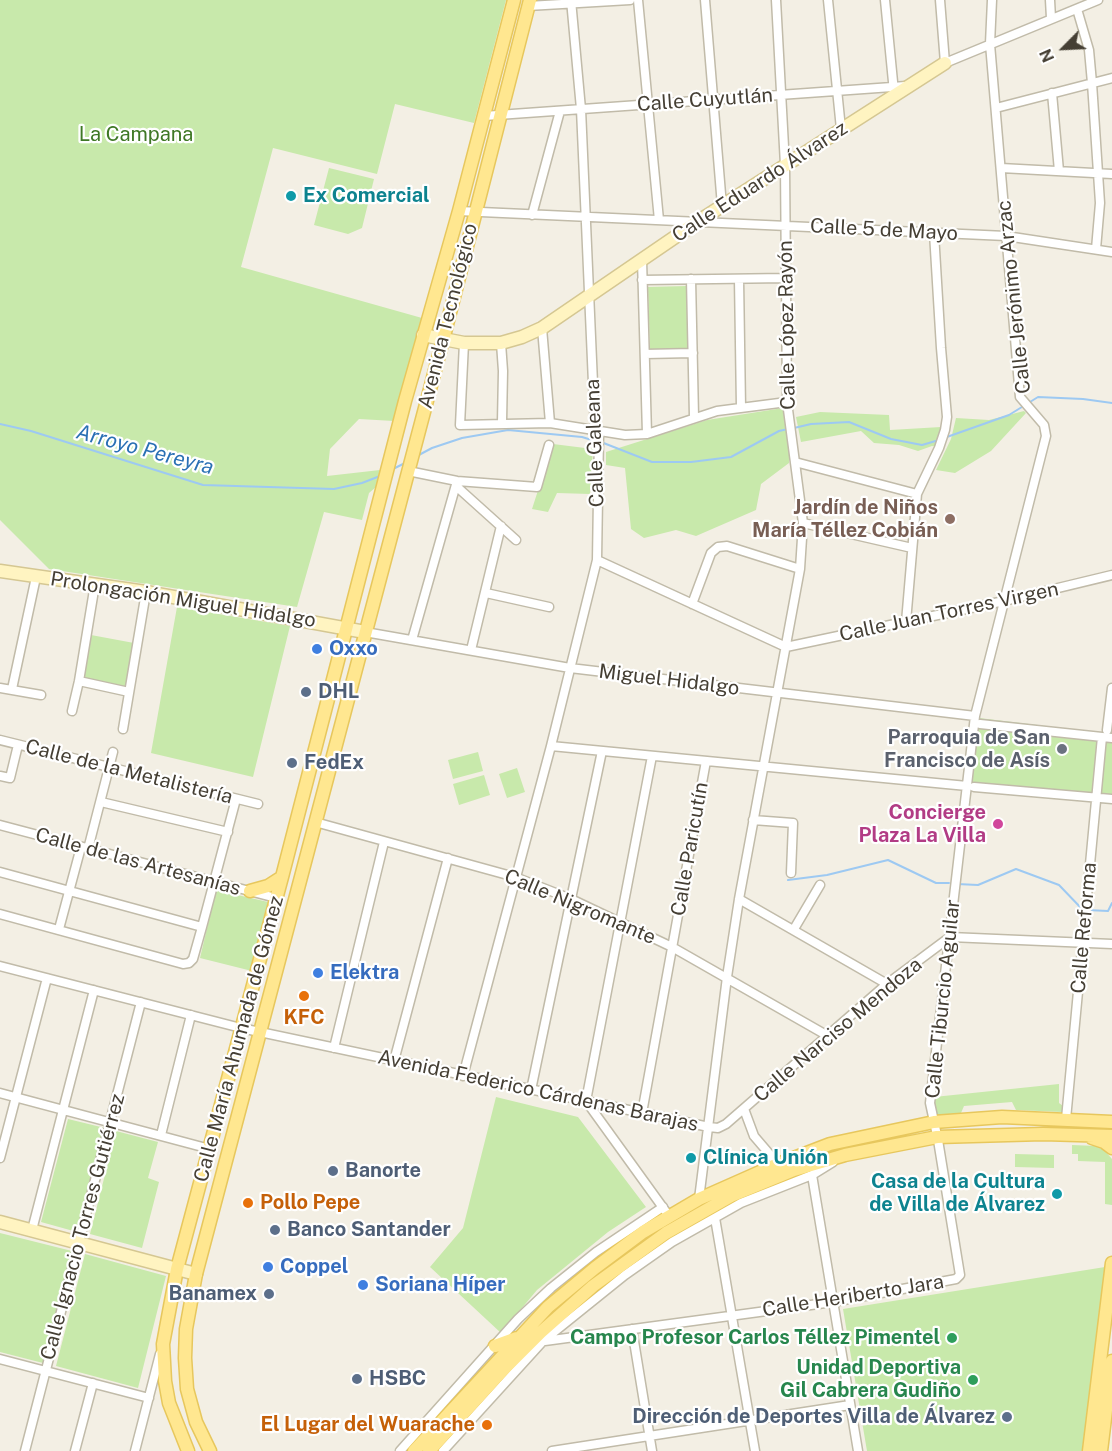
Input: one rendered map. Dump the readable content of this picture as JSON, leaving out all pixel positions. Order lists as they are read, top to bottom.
{
  "streets": {
    "main road": ["Avenida Tecnológico", "Calle María Ahumada de Gómez"],
    "street": [
      "Calle Cuyutlán",
      "Calle Eduardo Álvarez",
      "Calle 5 de Mayo",
      "Calle Jerónimo Arzac",
      "Calle López Rayón",
      "Calle Galeana",
      "Prolongación Miguel Hidalgo",
      "Calle Juan Torres Virgen",
      "Miguel Hidalgo",
      "Calle de la Metalistería",
      "Calle Paricutín",
      "Calle de las Artesanías",
      "Calle Nigromante",
      "Calle Reforma",
      "Calle Tiburcio Aguilar",
      "Calle Narciso Mendoza",
      "Avenida Federico Cárdenas Barajas",
      "Calle Ignacio Torres Gutiérrez",
      "Calle Heriberto Jara"
    ]
  },
  "crossings": [
    ["Calle Cuyutlán", "Calle Eduardo Álvarez"],
    ["Calle Cuyutlán", "Avenida Tecnológico"],
    ["Calle Cuyutlán", "Calle López Rayón"],
    ["Calle Cuyutlán", "Calle Galeana"],
    ["Calle Eduardo Álvarez", "Calle 5 de Mayo"],
    ["Calle Eduardo Álvarez", "Calle Jerónimo Arzac"],
    ["Calle Eduardo Álvarez", "Avenida Tecnológico"],
    ["Calle Eduardo Álvarez", "Calle López Rayón"],
    ["Calle Eduardo Álvarez", "Calle Galeana"],
    ["Calle 5 de Mayo", "Calle Jerónimo Arzac"],
    ["Calle 5 de Mayo", "Avenida Tecnológico"],
    ["Calle 5 de Mayo", "Calle López Rayón"],
    ["Calle 5 de Mayo", "Calle Galeana"],
    ["Calle Jerónimo Arzac", "Calle Juan Torres Virgen"],
    ["Calle Jerónimo Arzac", "Miguel Hidalgo"],
    ["Calle Jerónimo Arzac", "Calle Tiburcio Aguilar"],
    ["Avenida Tecnológico", "Prolongación Miguel Hidalgo"],
    ["Avenida Tecnológico", "Miguel Hidalgo"],
    ["Avenida Tecnológico", "Calle María Ahumada de Gómez"],
    ["Calle López Rayón", "Calle Juan Torres Virgen"],
    ["Calle López Rayón", "Avenida Federico Cárdenas Barajas"],
    ["Calle Galeana", "Miguel Hidalgo"],
    ["Calle Galeana", "Calle Nigromante"],
    ["Calle Galeana", "Avenida Federico Cárdenas Barajas"],
    ["Prolongación Miguel Hidalgo", "Miguel Hidalgo"],
    ["Prolongación Miguel Hidalgo", "Calle María Ahumada de Gómez"],
    ["Calle Juan Torres Virgen", "Avenida Federico Cárdenas Barajas"],
    ["Miguel Hidalgo", "Calle Reforma"],
    ["Miguel Hidalgo", "Calle Tiburcio Aguilar"],
    ["Miguel Hidalgo", "Calle María Ahumada de Gómez"],
    ["Miguel Hidalgo", "Avenida Federico Cárdenas Barajas"],
    ["Calle Paricutín", "Calle Nigromante"],
    ["Calle Paricutín", "Avenida Federico Cárdenas Barajas"],
    ["Calle de las Artesanías", "Calle María Ahumada de Gómez"],
    ["Calle Nigromante", "Calle Narciso Mendoza"],
    ["Calle Nigromante", "Calle María Ahumada de Gómez"],
    ["Calle Nigromante", "Avenida Federico Cárdenas Barajas"],
    ["Calle Tiburcio Aguilar", "Calle Narciso Mendoza"],
    ["Calle Tiburcio Aguilar", "Calle Heriberto Jara"],
    ["Calle Narciso Mendoza", "Avenida Federico Cárdenas Barajas"],
    ["Calle María Ahumada de Gómez", "Avenida Federico Cárdenas Barajas"],
    ["Avenida Federico Cárdenas Barajas", "Calle Ignacio Torres Gutiérrez"]
  ],
  "water": ["Arroyo Pereyra"],
  "parks": ["La Campana"],
  "places": [
    "Ex Comercial",
    "Jardín de Niños María Téllez Cobián",
    "Oxxo",
    "DHL",
    "Parroquia de San Francisco de Asís",
    "FedEx",
    "Concierge Plaza La Villa",
    "Elektra",
    "KFC",
    "Clínica Unión",
    "Banorte",
    "Casa de la Cultura de Villa de Álvarez",
    "Pollo Pepe",
    "Banco Santander",
    "Coppel",
    "Soriana Híper",
    "Banamex",
    "Campo Profesor Carlos Téllez Pimentel",
    "HSBC",
    "Unidad Deportiva Gil Cabrera Gudiño",
    "Dirección de Deportes Villa de Álvarez",
    "El Lugar del Wuarache"
  ],
  "north": "bottom left"
}
